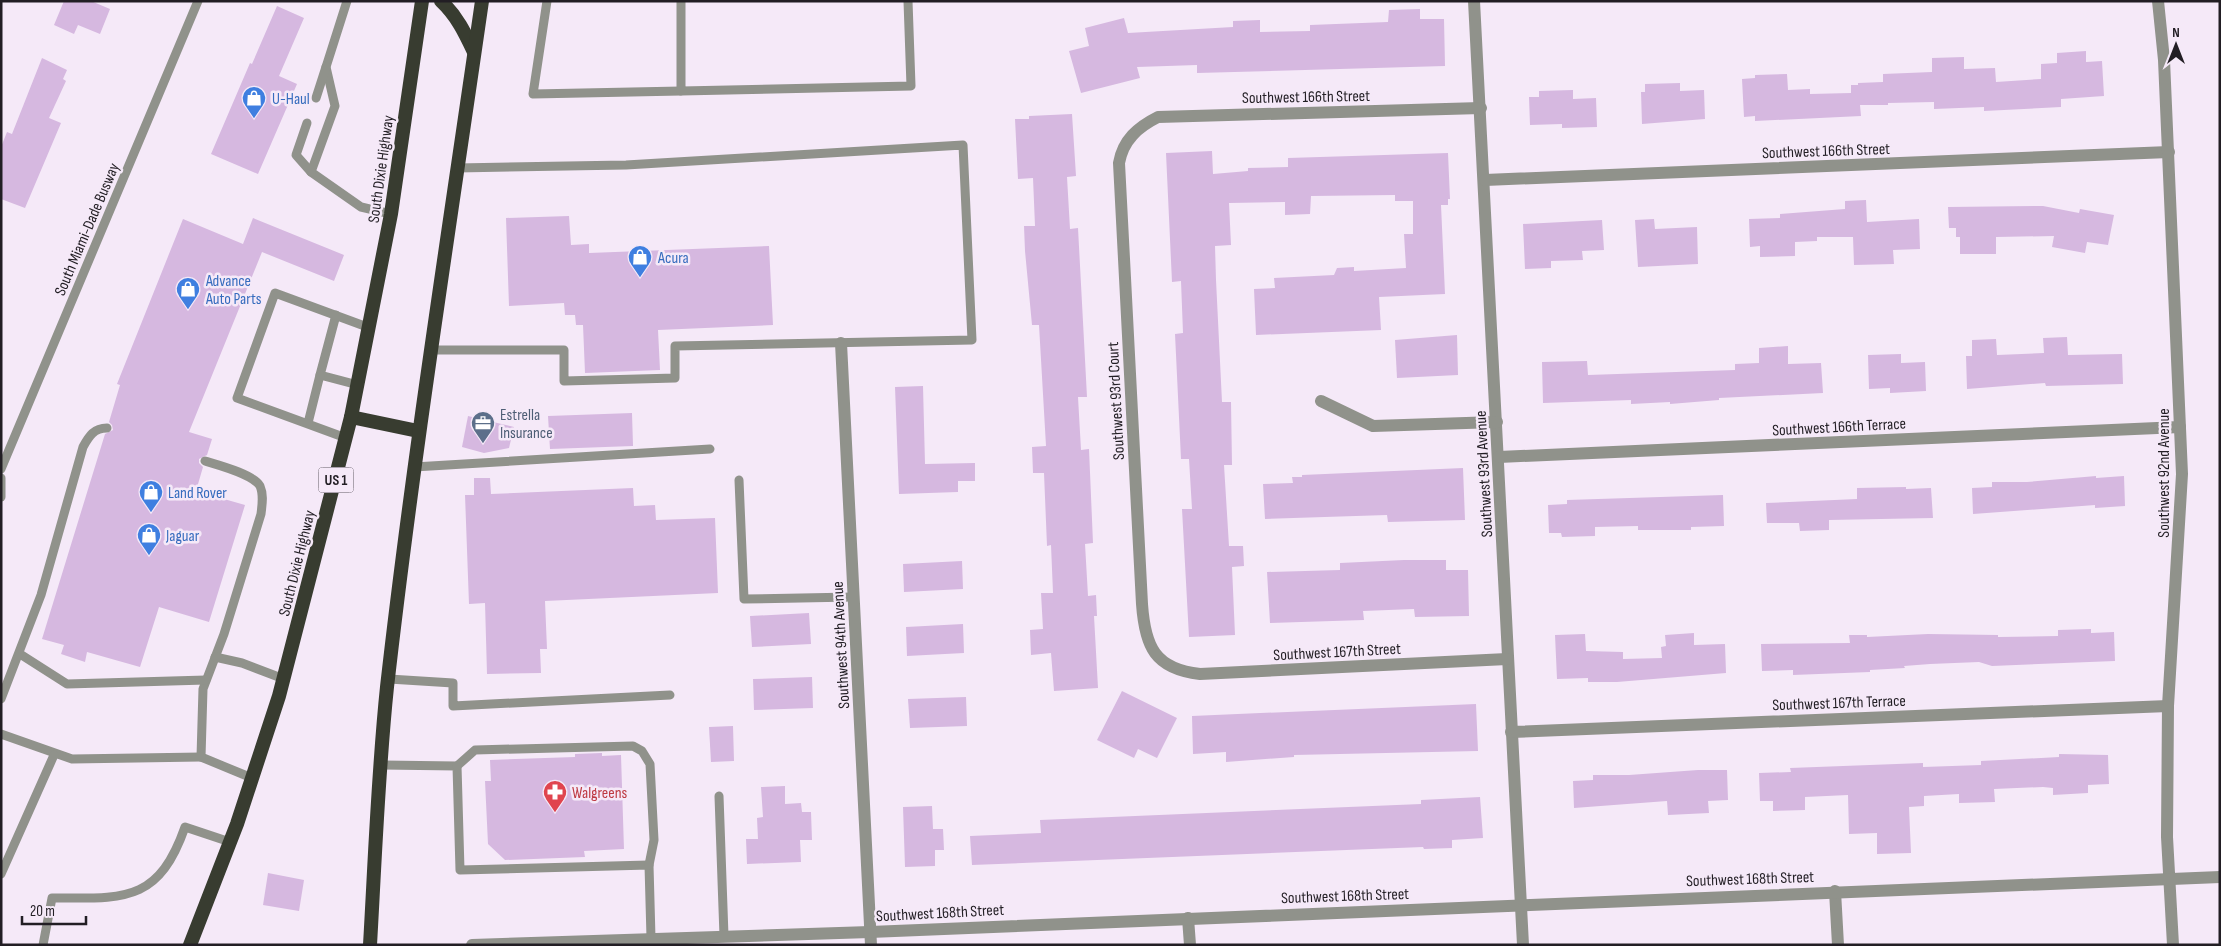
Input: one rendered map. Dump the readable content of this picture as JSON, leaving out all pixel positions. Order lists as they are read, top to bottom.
{
  "streets": {
    "highway": ["South Dixie Highway", "US 1"],
    "street": [
      "Southwest 166th Street",
      "Southwest 93rd Court",
      "Southwest 166th Terrace",
      "Southwest 92nd Avenue",
      "Southwest 93rd Avenue",
      "Southwest 94th Avenue",
      "Southwest 167th Street",
      "Southwest 167th Terrace",
      "Southwest 168th Street"
    ],
    "lane": ["South Miami-Dade Busway"]
  },
  "crossings": [
    ["Southwest 166th Street", "Southwest 93rd Court"],
    ["Southwest 166th Street", "Southwest 92nd Avenue"],
    ["Southwest 166th Street", "Southwest 93rd Avenue"],
    ["Southwest 93rd Court", "Southwest 167th Street"],
    ["Southwest 166th Terrace", "Southwest 92nd Avenue"],
    ["Southwest 166th Terrace", "Southwest 93rd Avenue"],
    ["Southwest 92nd Avenue", "Southwest 167th Terrace"],
    ["Southwest 92nd Avenue", "Southwest 168th Street"],
    ["Southwest 93rd Avenue", "Southwest 167th Street"],
    ["Southwest 93rd Avenue", "Southwest 167th Terrace"],
    ["Southwest 93rd Avenue", "Southwest 168th Street"],
    ["Southwest 94th Avenue", "Southwest 168th Street"]
  ],
  "places": {
    "shop": [
      "U-Haul",
      "Acura",
      "Advance Auto Parts",
      "Land Rover",
      "Jaguar"
    ],
    "office": ["Estrella Insurance"],
    "pharmacy": ["Walgreens"]
  },
  "scale_bar": "20 m",
  "north": "top"
}
